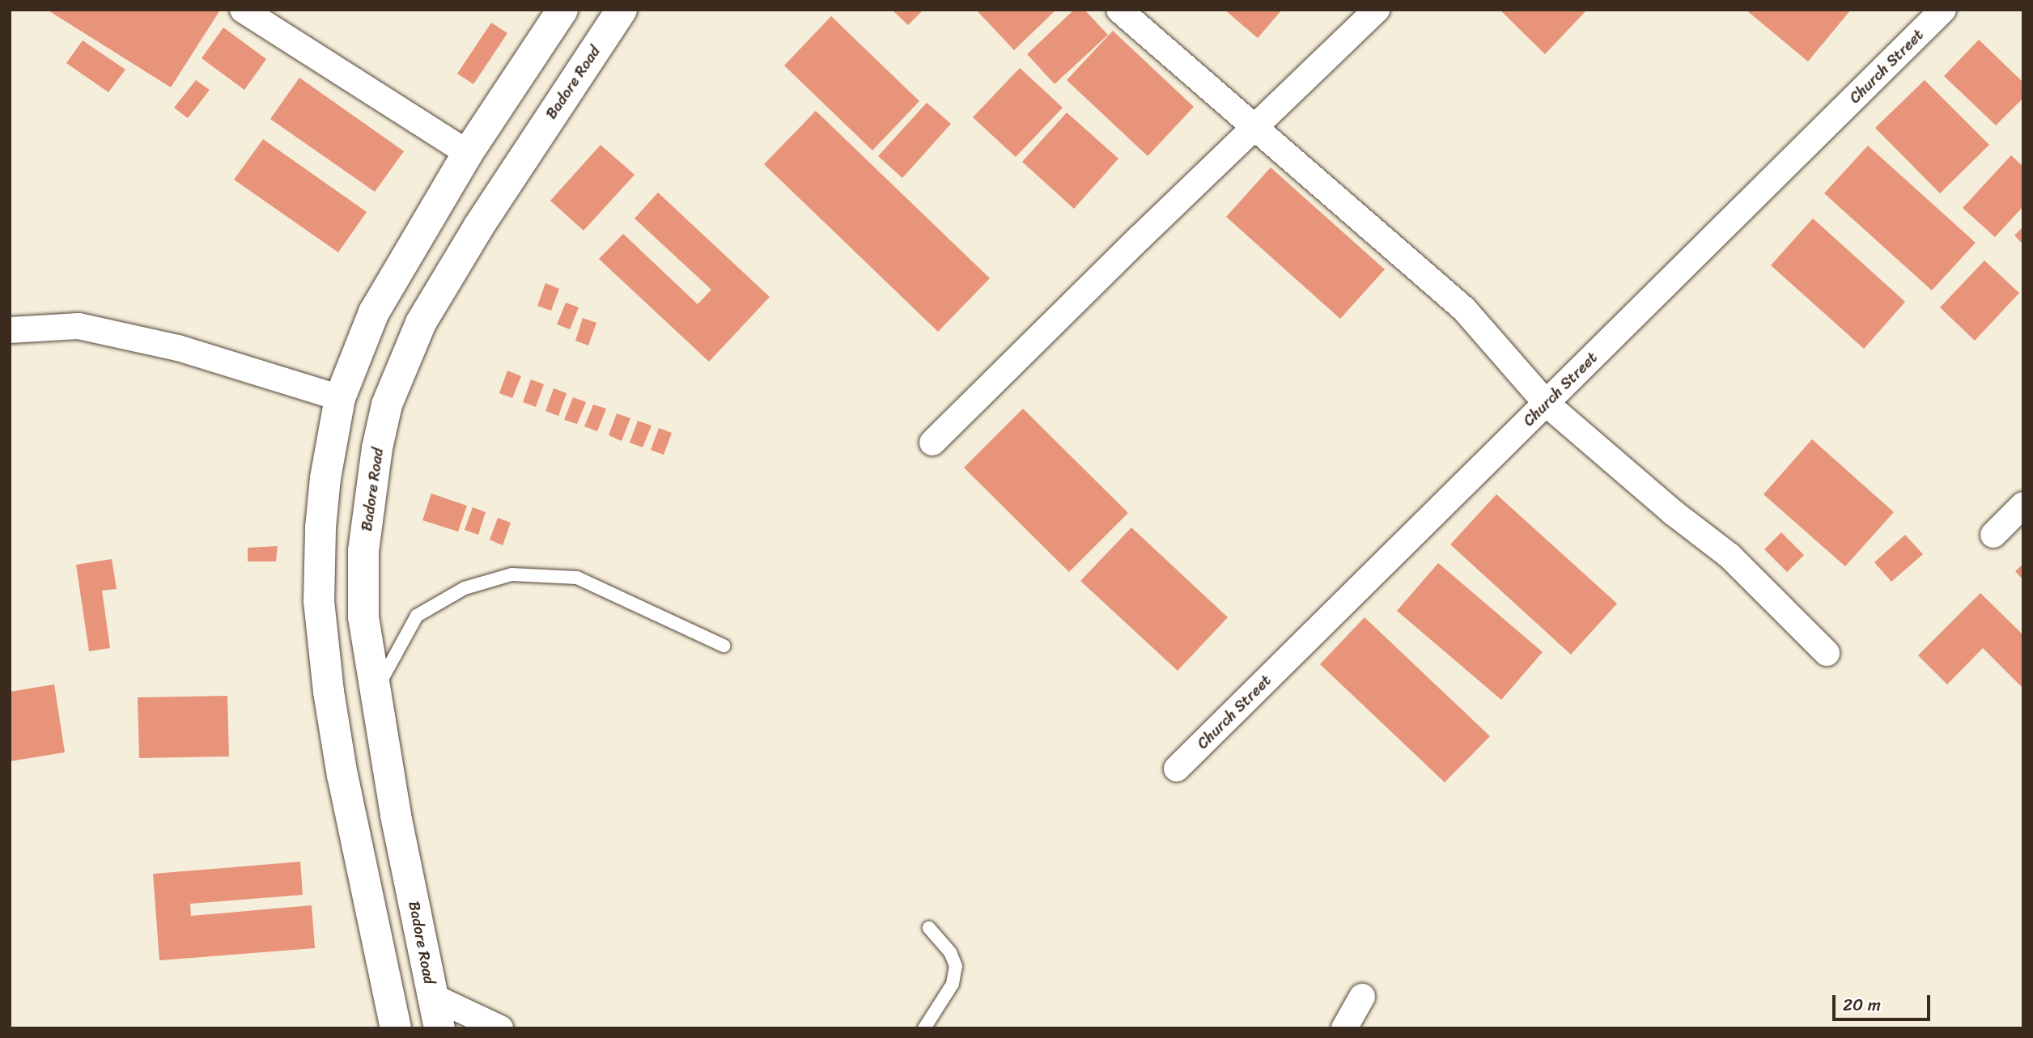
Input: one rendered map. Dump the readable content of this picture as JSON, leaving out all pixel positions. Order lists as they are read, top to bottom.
{
  "streets": {
    "main road": ["Badore Road"],
    "street": ["Church Street"]
  },
  "scale_bar": "20 m"
}
